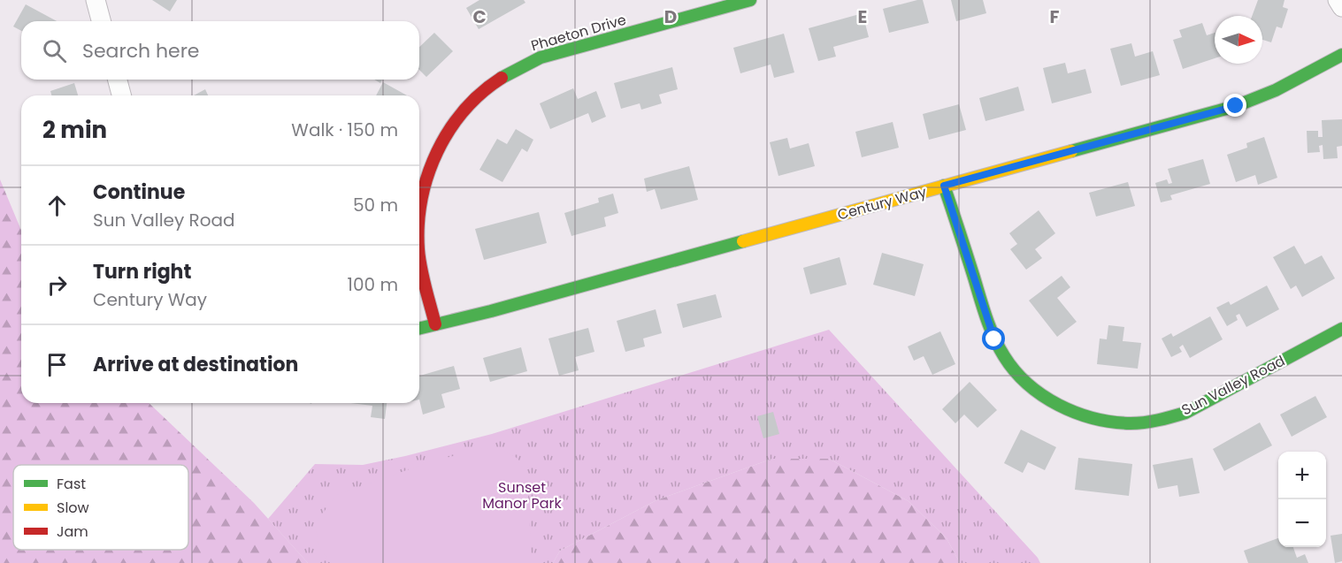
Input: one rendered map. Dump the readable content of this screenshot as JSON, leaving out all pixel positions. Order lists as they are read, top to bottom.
{
  "streets": {
    "street": ["Phaeton Drive", "Century Way", "Sun Valley Road"]
  },
  "crossings": [
    ["Phaeton Drive", "Century Way"],
    ["Century Way", "Sun Valley Road"]
  ],
  "parks": ["Sunset Manor Park"],
  "legend": ["Fast", "Slow", "Jam"],
  "north": "right",
  "page": {
    "search": "Search here",
    "heading": ["2 min", "Walk · 150 m"],
    "list": [
      ["Continue", "Sun Valley Road", "50 m"],
      ["Turn right", "Century Way", "100 m"],
      "Arrive at destination"
    ],
    "map_buttons": ["+", "−"]
  },
  "grid": {
    "columns": [
      "C",
      "D",
      "E",
      "F"
    ]
  }
}
